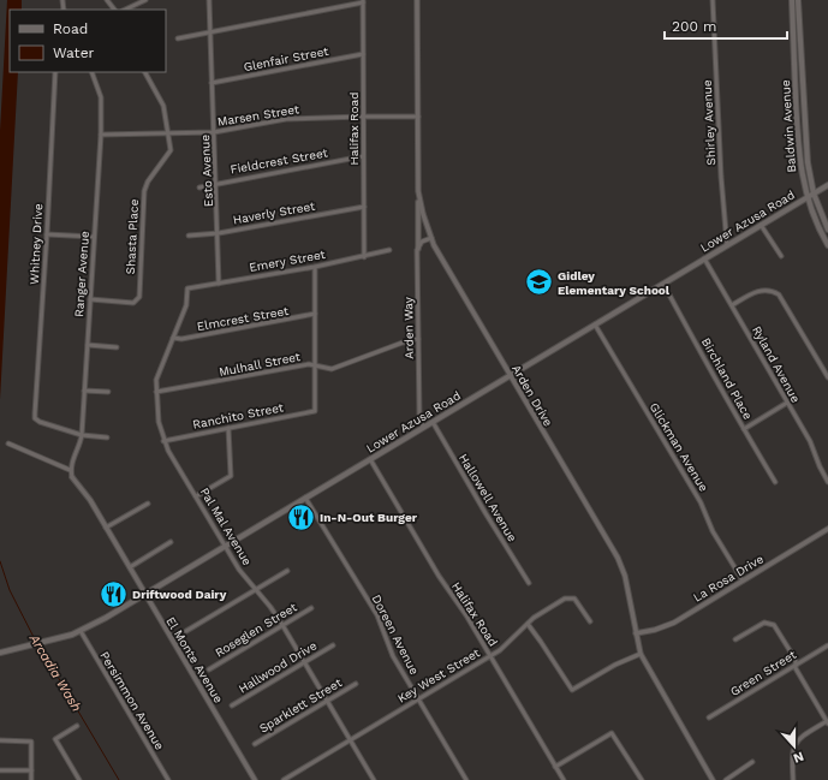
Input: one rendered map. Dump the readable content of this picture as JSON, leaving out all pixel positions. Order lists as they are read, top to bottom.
{
  "streets": {
    "main road": ["Baldwin Avenue", "Lower Azusa Road"],
    "street": [
      "Glenfair Street",
      "Marsen Street",
      "Shirley Avenue",
      "Halifax Road",
      "Fieldcrest Street",
      "Esto Avenue",
      "Haverly Street",
      "Shasta Place",
      "Whitney Drive",
      "Emery Street",
      "Ranger Avenue",
      "Elmcrest Street",
      "Arden Way",
      "Mulhall Street",
      "Ryland Avenue",
      "Birchland Place",
      "Arden Drive",
      "Ranchito Street",
      "Glickman Avenue",
      "Hallowell Avenue",
      "Pal Mal Avenue",
      "La Rosa Drive",
      "Roseglen Street",
      "Doreen Avenue",
      "El Monte Avenue",
      "Hallwood Drive",
      "Green Street",
      "Key West Street",
      "Persimmon Avenue",
      "Sparklett Street"
    ]
  },
  "crossings": [
    ["Glenfair Street", "Halifax Road"],
    ["Glenfair Street", "Esto Avenue"],
    ["Marsen Street", "Halifax Road"],
    ["Marsen Street", "Esto Avenue"],
    ["Marsen Street", "Shasta Place"],
    ["Marsen Street", "Ranger Avenue"],
    ["Marsen Street", "Arden Drive"],
    ["Shirley Avenue", "Lower Azusa Road"],
    ["Baldwin Avenue", "Lower Azusa Road"],
    ["Halifax Road", "Fieldcrest Street"],
    ["Halifax Road", "Haverly Street"],
    ["Halifax Road", "Lower Azusa Road"],
    ["Halifax Road", "Emery Street"],
    ["Halifax Road", "Key West Street"],
    ["Fieldcrest Street", "Esto Avenue"],
    ["Esto Avenue", "Haverly Street"],
    ["Esto Avenue", "Emery Street"],
    ["Lower Azusa Road", "Arden Way"],
    ["Lower Azusa Road", "Ryland Avenue"],
    ["Lower Azusa Road", "Birchland Place"],
    ["Lower Azusa Road", "Arden Drive"],
    ["Lower Azusa Road", "Glickman Avenue"],
    ["Lower Azusa Road", "Hallowell Avenue"],
    ["Lower Azusa Road", "Pal Mal Avenue"],
    ["Lower Azusa Road", "Doreen Avenue"],
    ["Lower Azusa Road", "El Monte Avenue"],
    ["Lower Azusa Road", "Persimmon Avenue"],
    ["Shasta Place", "Ranger Avenue"],
    ["Whitney Drive", "Ranger Avenue"],
    ["Emery Street", "Pal Mal Avenue"],
    ["Elmcrest Street", "Pal Mal Avenue"],
    ["Arden Way", "Mulhall Street"],
    ["Mulhall Street", "Ranchito Street"],
    ["Mulhall Street", "Pal Mal Avenue"],
    ["Arden Drive", "La Rosa Drive"],
    ["Ranchito Street", "Pal Mal Avenue"],
    ["Glickman Avenue", "La Rosa Drive"],
    ["Pal Mal Avenue", "Roseglen Street"],
    ["Pal Mal Avenue", "Hallwood Drive"],
    ["Pal Mal Avenue", "Key West Street"],
    ["Pal Mal Avenue", "Sparklett Street"],
    ["Doreen Avenue", "Key West Street"]
  ],
  "water": ["Arcadia Wash"],
  "places": {
    "school or university": ["Gidley Elementary School"],
    "restaurant": ["In-N-Out Burger", "Driftwood Dairy"]
  },
  "legend": ["Road", "Water"],
  "scale_bar": "200 m",
  "north": "bottom"
}
